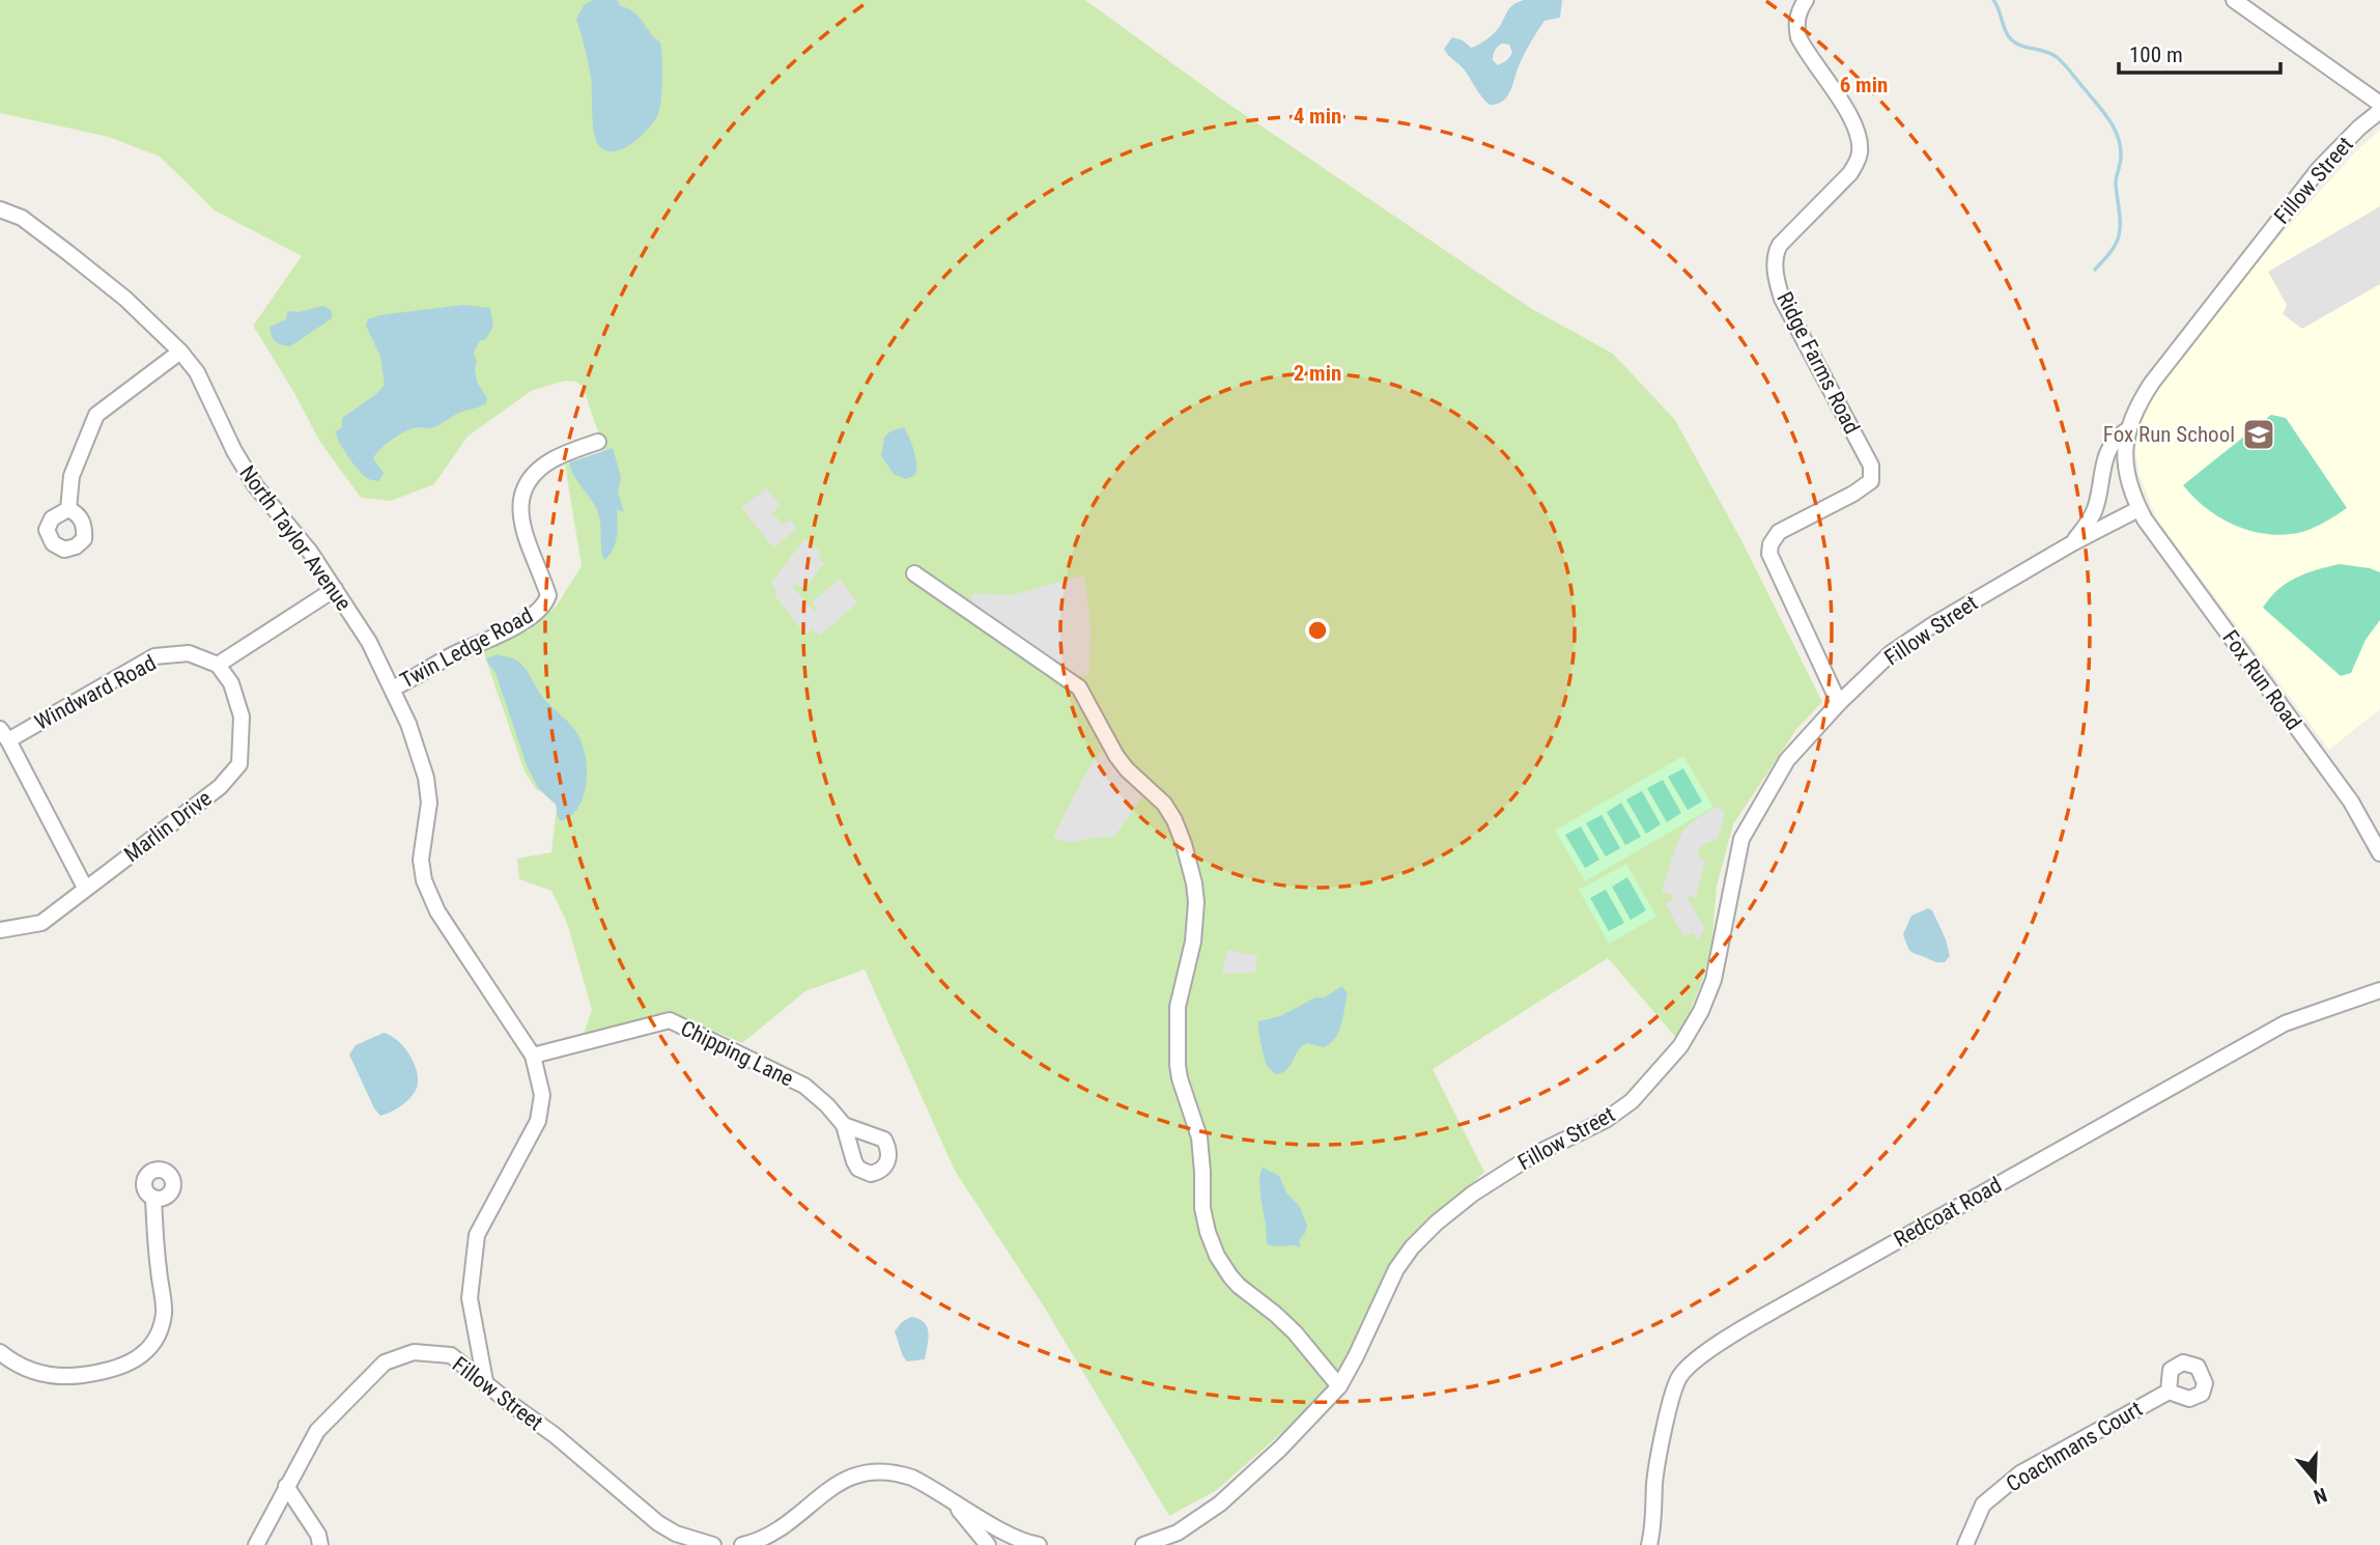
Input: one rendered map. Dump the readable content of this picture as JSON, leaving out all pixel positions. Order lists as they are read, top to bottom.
{
  "streets": {
    "street": [
      "Fillow Street",
      "Ridge Farms Road",
      "North Taylor Avenue",
      "Twin Ledge Road",
      "Fox Run Road",
      "Windward Road",
      "Marlin Drive",
      "Chipping Lane",
      "Redcoat Road",
      "Coachmans Court"
    ]
  },
  "crossings": [
    ["Fillow Street", "Ridge Farms Road"],
    ["Fillow Street", "North Taylor Avenue"],
    ["Fillow Street", "Fox Run Road"],
    ["North Taylor Avenue", "Twin Ledge Road"],
    ["North Taylor Avenue", "Chipping Lane"],
    ["Windward Road", "Marlin Drive"]
  ],
  "places": {
    "school or university": ["Fox Run School"]
  },
  "scale_bar": "100 m",
  "north": "bottom",
  "rings": ["6 min", "4 min", "2 min"]
}
